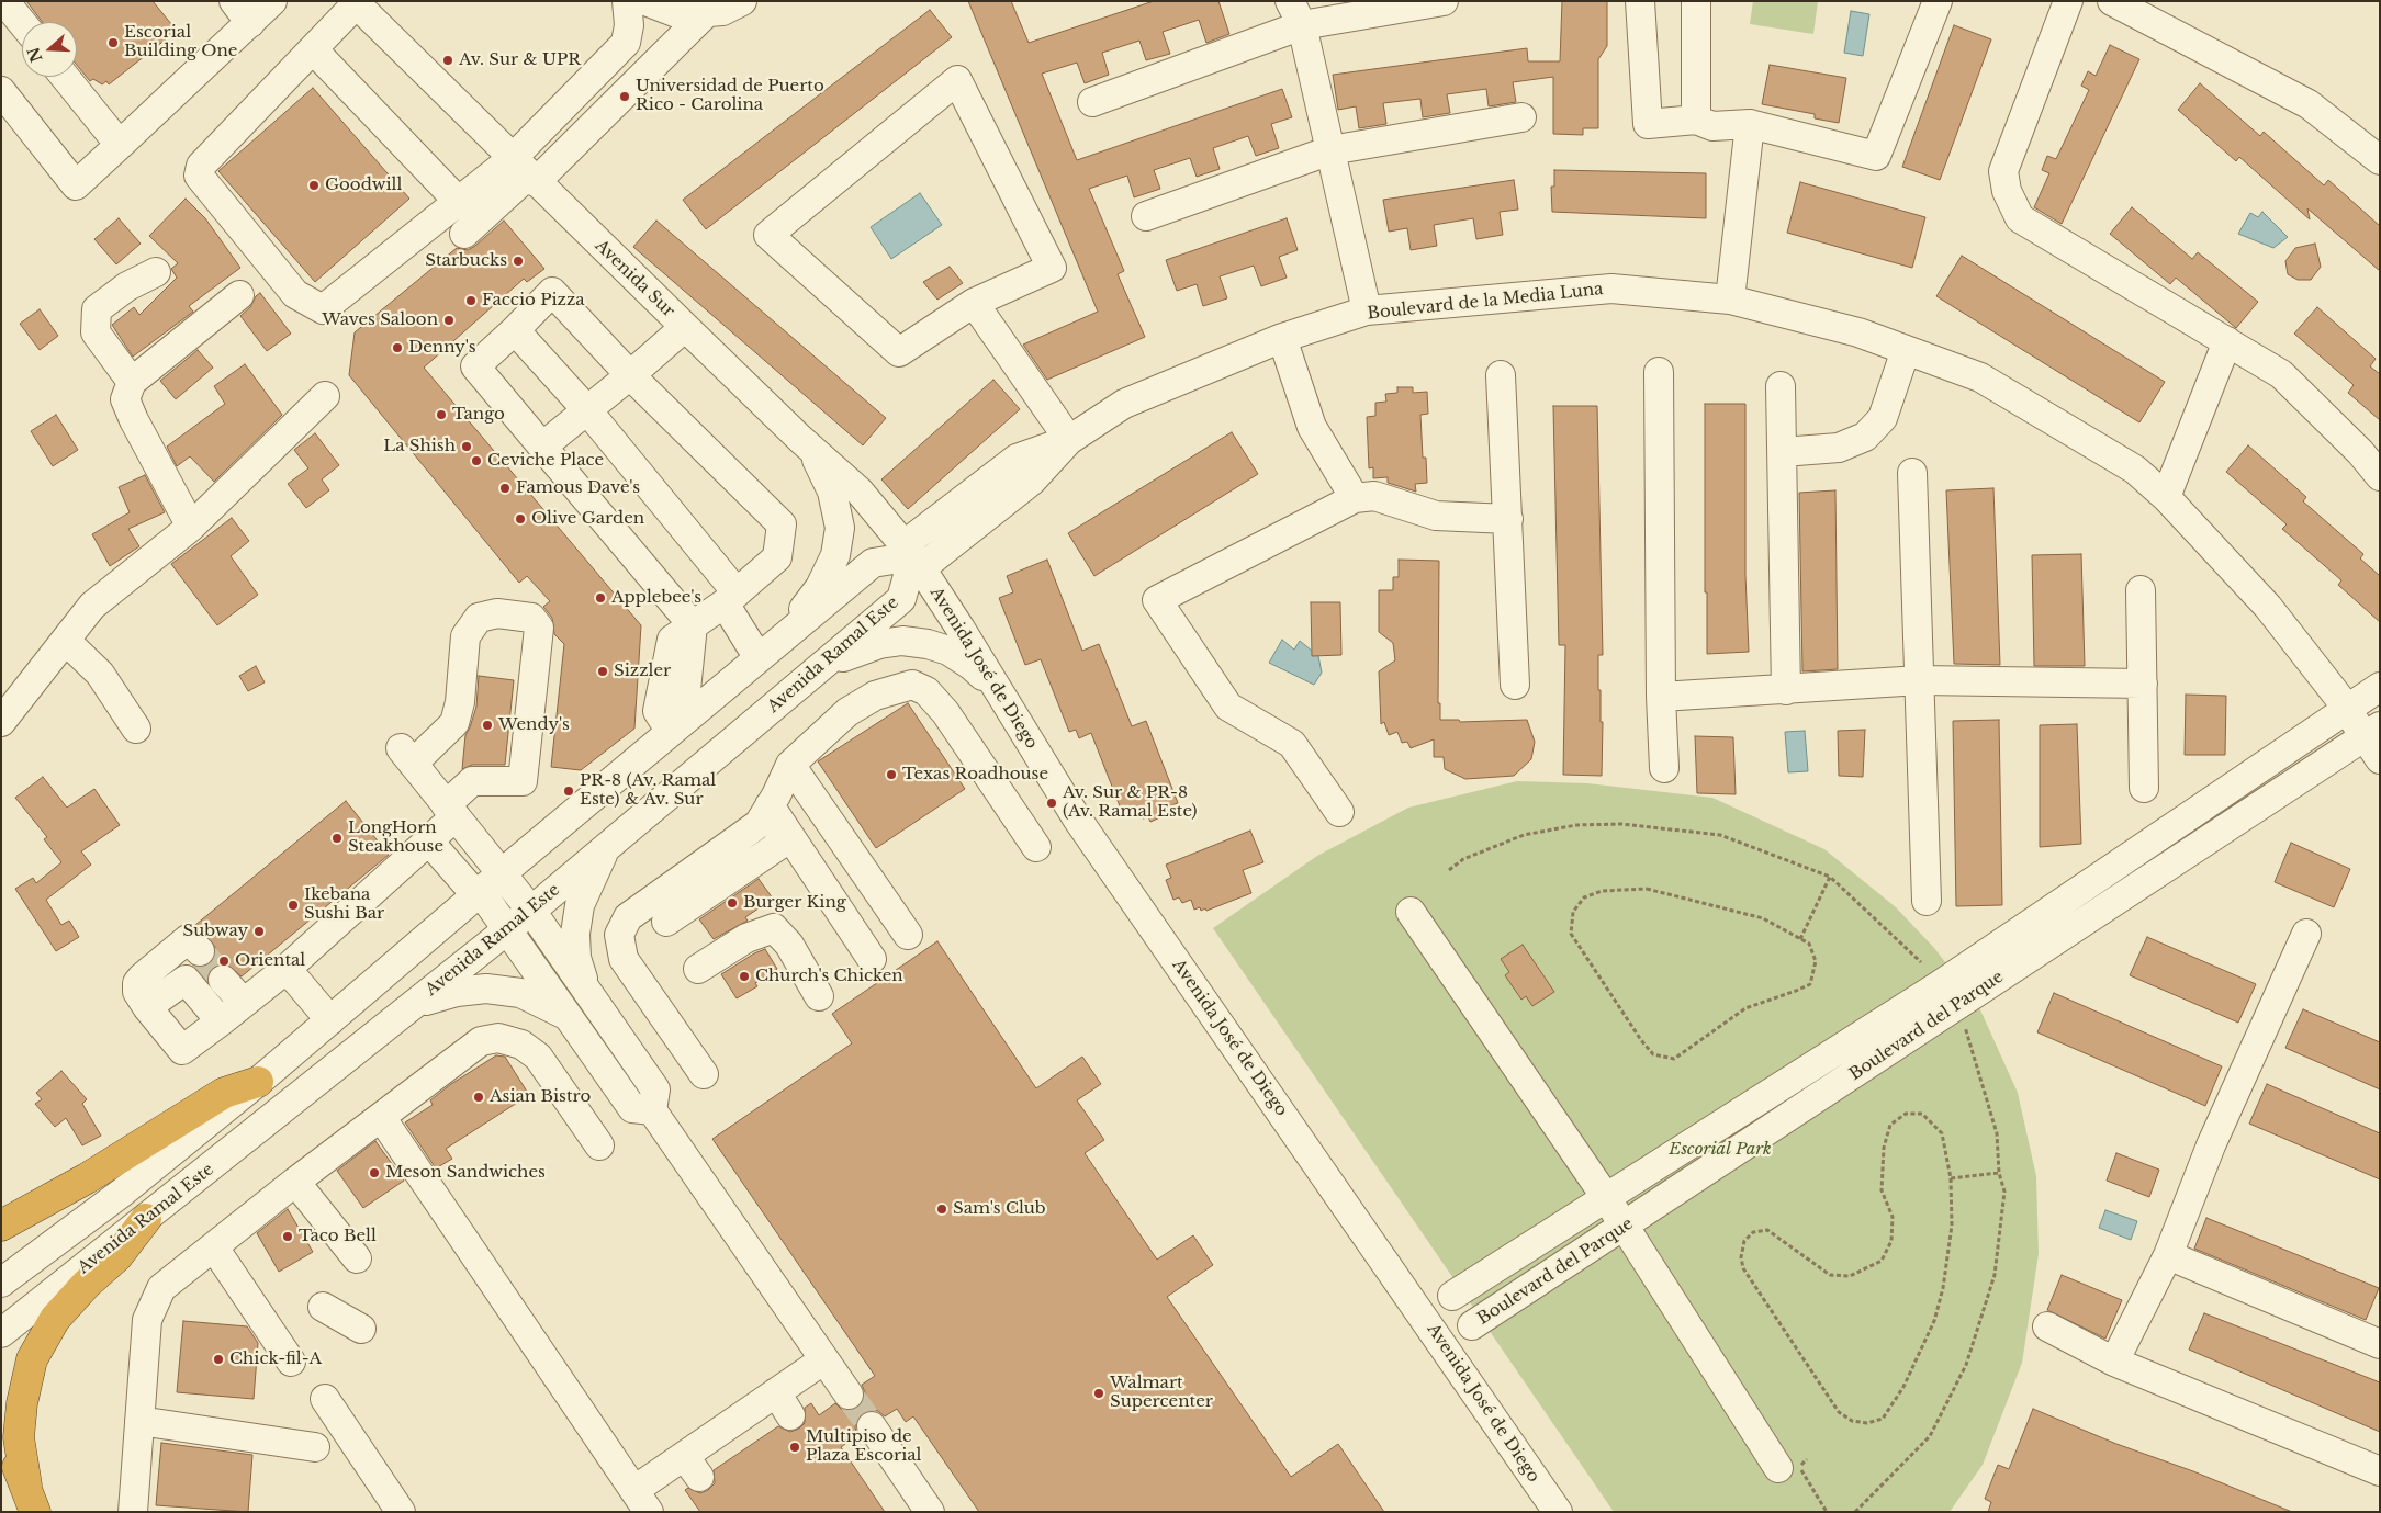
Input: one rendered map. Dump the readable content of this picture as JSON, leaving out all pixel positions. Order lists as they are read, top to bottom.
{
  "streets": {
    "street": [
      "Avenida Sur",
      "Boulevard de la Media Luna",
      "Avenida Ramal Este",
      "Avenida José de Diego",
      "Boulevard del Parque"
    ]
  },
  "crossings": [
    ["Avenida Sur", "Boulevard de la Media Luna"],
    ["Avenida Sur", "Avenida Ramal Este"],
    ["Avenida Sur", "Avenida José de Diego"],
    ["Boulevard de la Media Luna", "Avenida Ramal Este"],
    ["Boulevard de la Media Luna", "Avenida José de Diego"],
    ["Boulevard de la Media Luna", "Boulevard del Parque"],
    ["Avenida Ramal Este", "Avenida José de Diego"]
  ],
  "parks": ["Escorial Park"],
  "places": [
    "Escorial Building One",
    "Av. Sur & UPR",
    "Universidad de Puerto Rico - Carolina",
    "Goodwill",
    "Starbucks",
    "Faccio Pizza",
    "Waves Saloon",
    "Denny's",
    "Tango",
    "La Shish",
    "Ceviche Place",
    "Famous Dave's",
    "Olive Garden",
    "Applebee's",
    "Sizzler",
    "Wendy's",
    "Texas Roadhouse",
    "PR-8 (Av. Ramal Este) & Av. Sur",
    "Av. Sur & PR-8 (Av. Ramal Este)",
    "LongHorn Steakhouse",
    "Burger King",
    "Ikebana Sushi Bar",
    "Subway",
    "Oriental",
    "Church's Chicken",
    "Asian Bistro",
    "Meson Sandwiches",
    "Sam's Club",
    "Taco Bell",
    "Chick-fil-A",
    "Walmart Supercenter",
    "Multipiso de Plaza Escorial"
  ],
  "north": "left"
}
